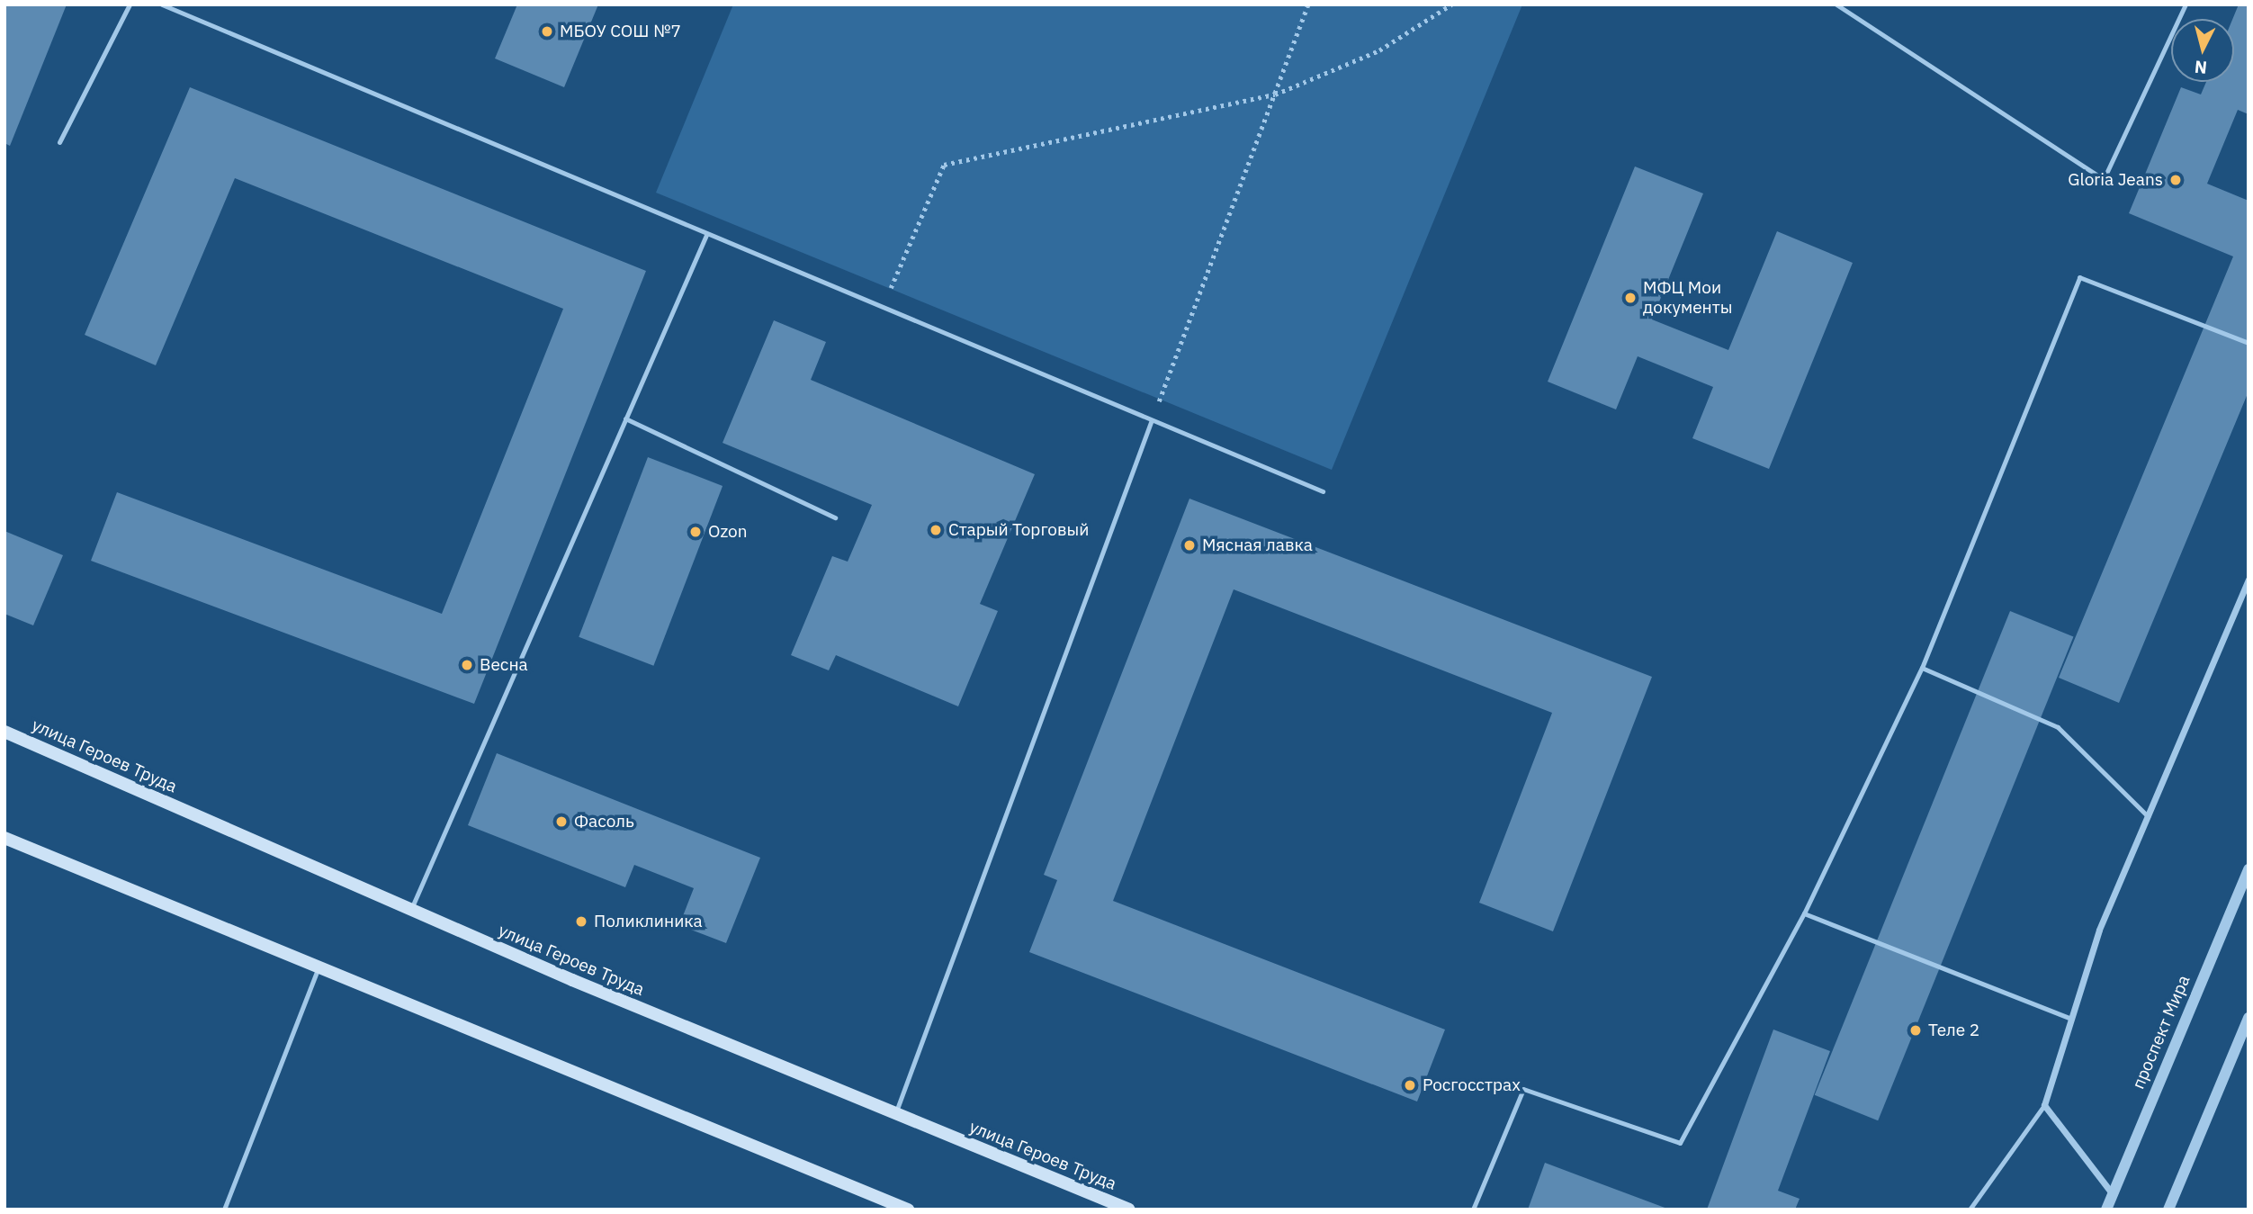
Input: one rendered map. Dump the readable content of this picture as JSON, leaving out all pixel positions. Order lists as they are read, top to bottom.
{
  "streets": {
    "main road": ["улица Героев Труда"],
    "street": ["проспект Мира"]
  },
  "places": [
    "МБОУ СОШ №7",
    "Gloria Jeans",
    "МФЦ Мои документы",
    "Старый Торговый",
    "Ozon",
    "Мясная лавка",
    "Весна",
    "Фасоль",
    "Поликлиника",
    "Теле 2",
    "Росгосстрах"
  ],
  "north": "bottom"
}
